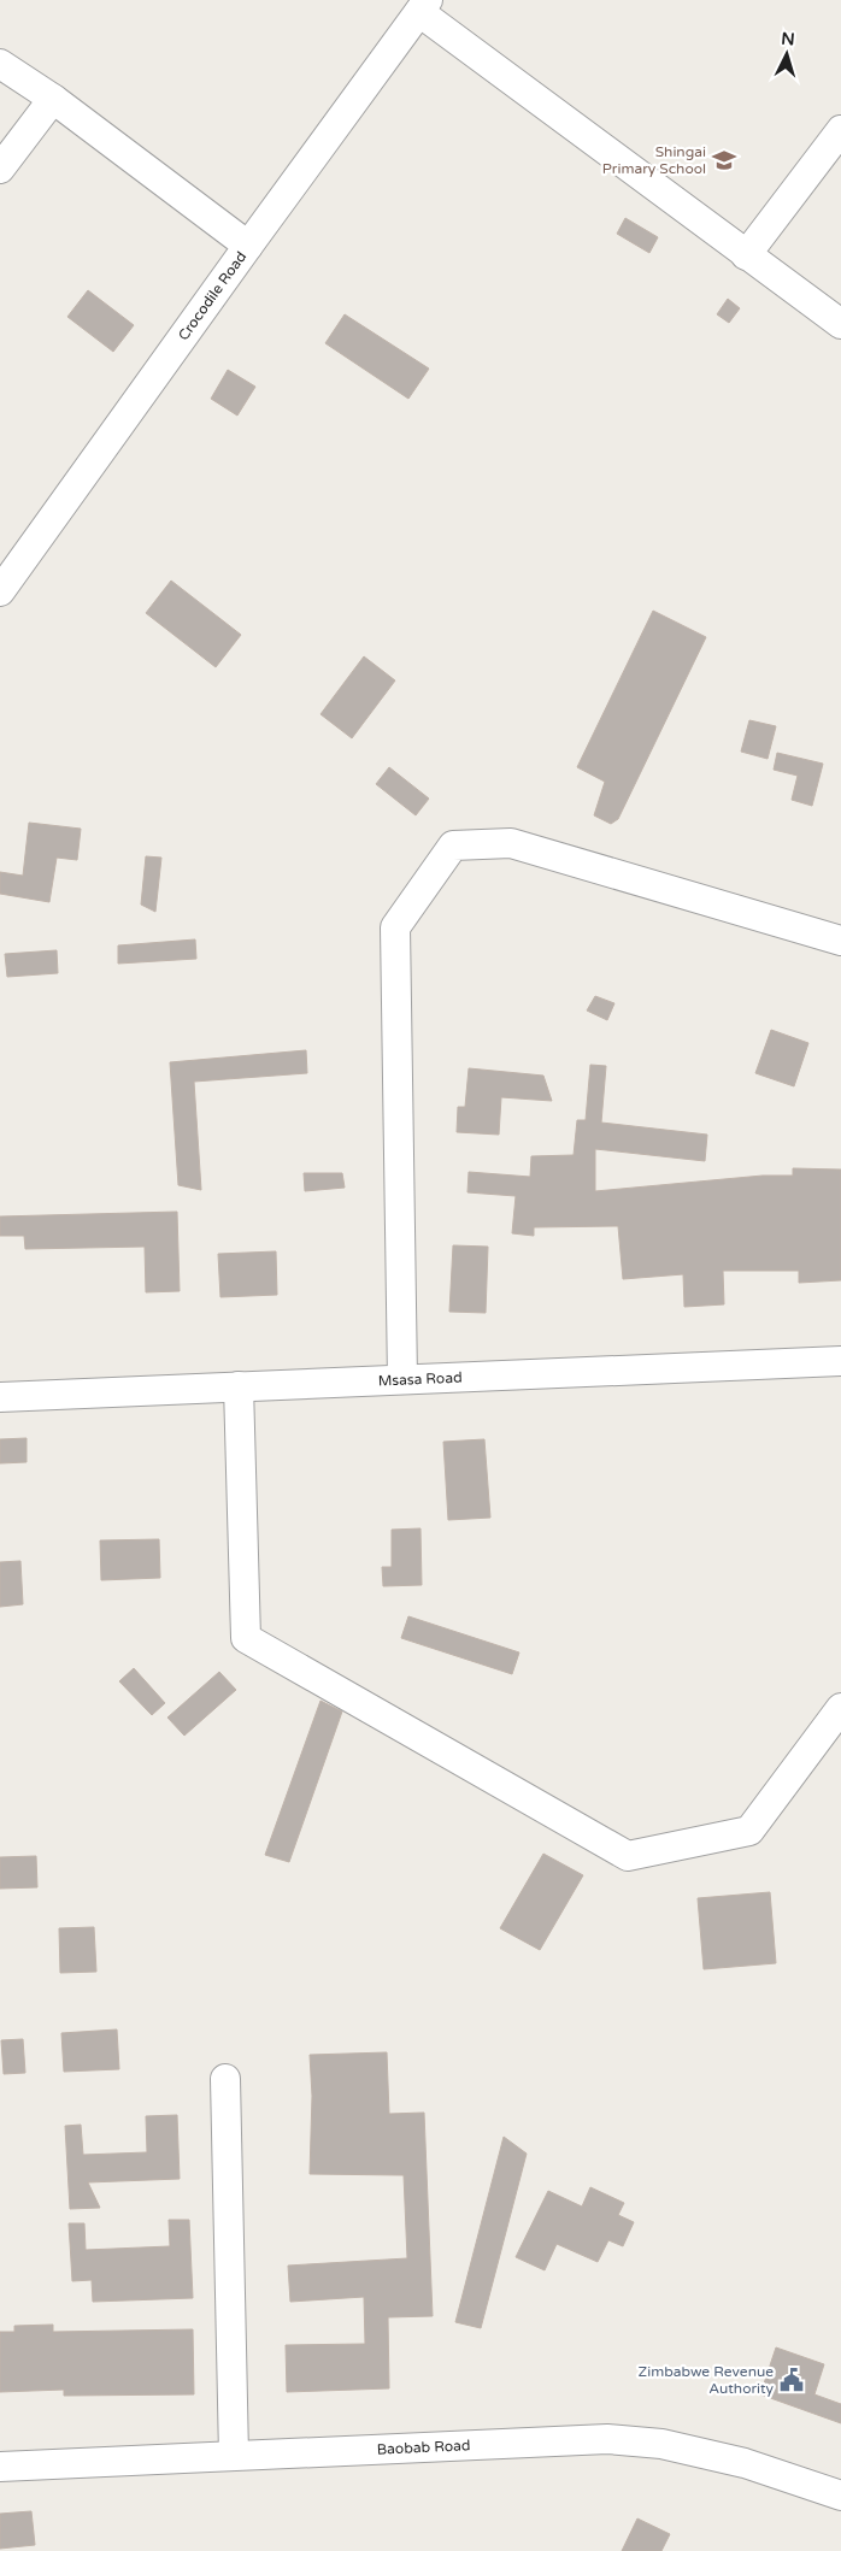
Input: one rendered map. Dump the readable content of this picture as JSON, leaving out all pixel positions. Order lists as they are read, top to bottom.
{
  "streets": {
    "street": ["Crocodile Road", "Msasa Road", "Baobab Road"]
  },
  "places": {
    "school or university": ["Shingai Primary School"],
    "public building": ["Zimbabwe Revenue Authority"]
  },
  "north": "top"
}
